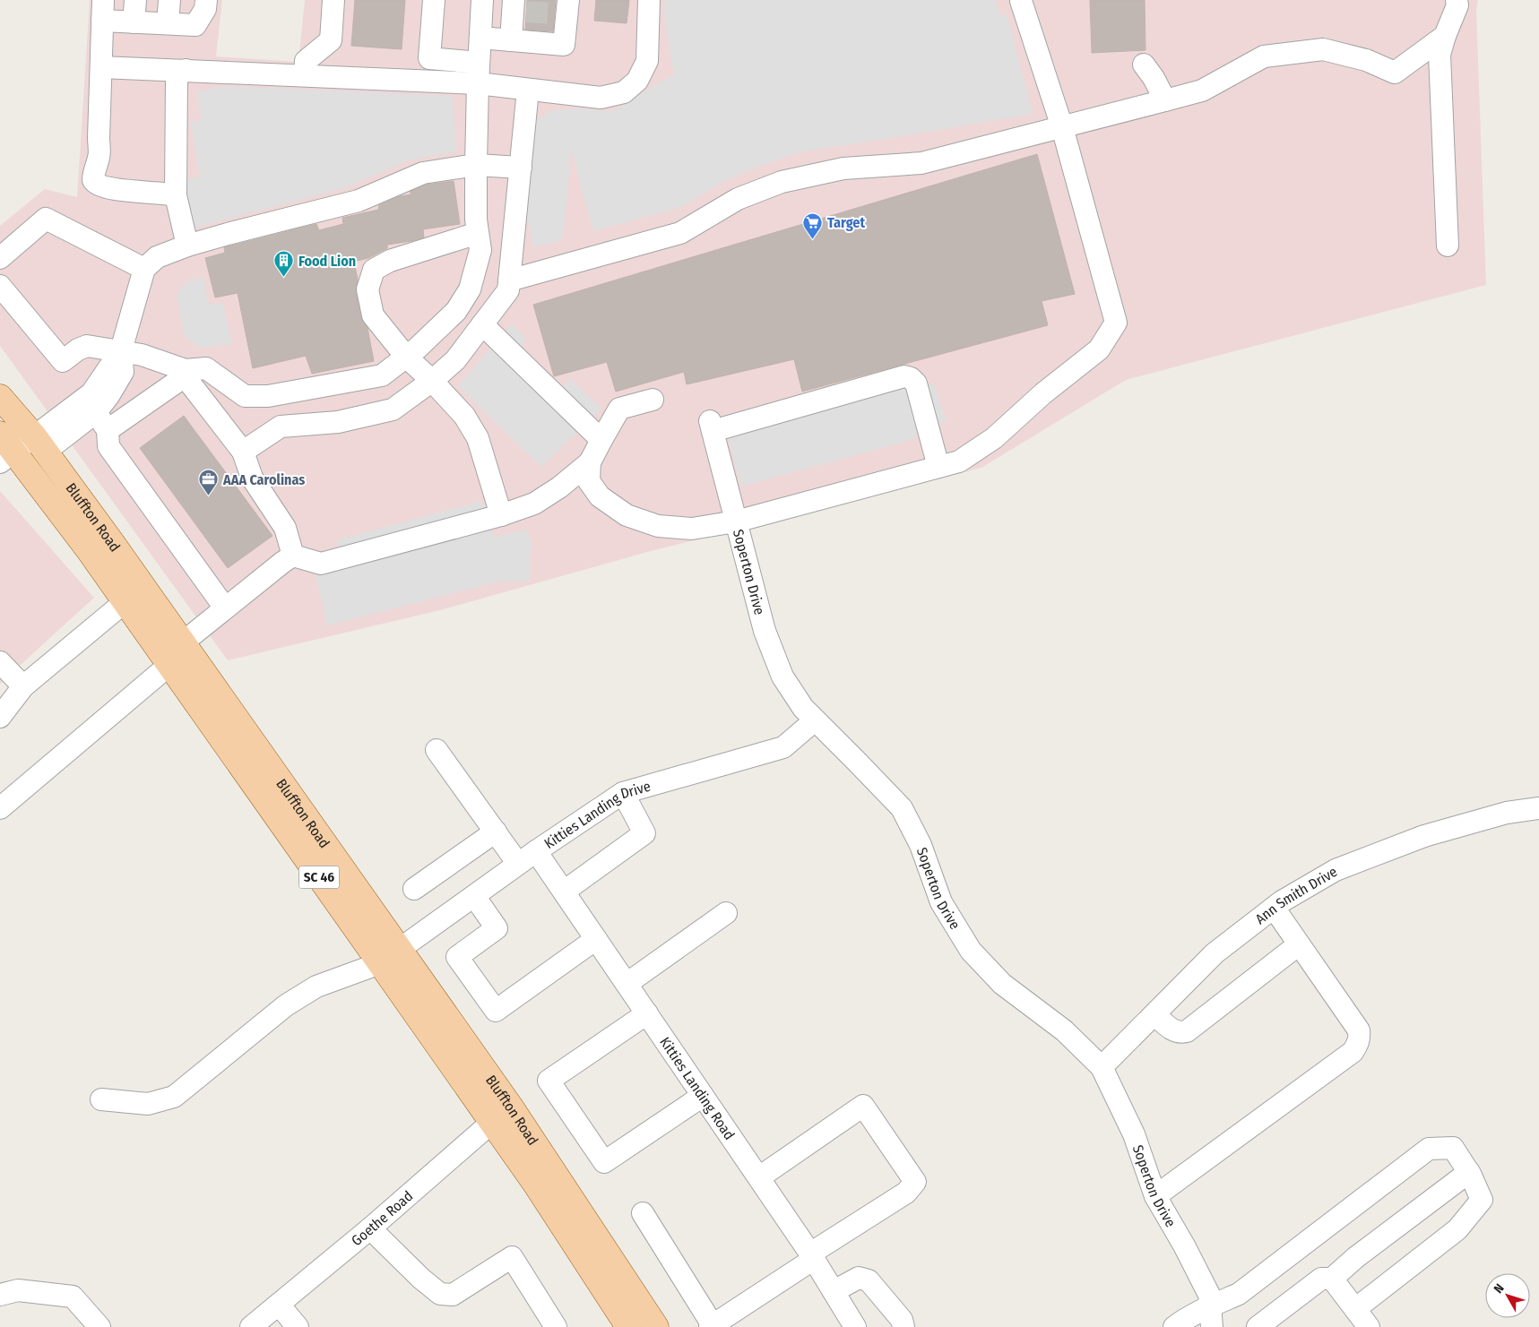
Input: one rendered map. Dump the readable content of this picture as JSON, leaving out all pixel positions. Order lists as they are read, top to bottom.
{
  "streets": {
    "main road": ["Bluffton Road", "SC 46"],
    "street": [
      "Soperton Drive",
      "Kitties Landing Drive",
      "Ann Smith Drive",
      "Kitties Landing Road",
      "Goethe Road"
    ]
  },
  "crossings": [
    ["Bluffton Road", "Kitties Landing Drive"],
    ["Bluffton Road", "Goethe Road"],
    ["Soperton Drive", "Kitties Landing Drive"],
    ["Soperton Drive", "Ann Smith Drive"],
    ["Kitties Landing Drive", "Kitties Landing Road"]
  ],
  "places": {
    "supermarket": ["Target"],
    "building": ["Food Lion"],
    "office": ["AAA Carolinas"]
  },
  "north": "top left"
}
